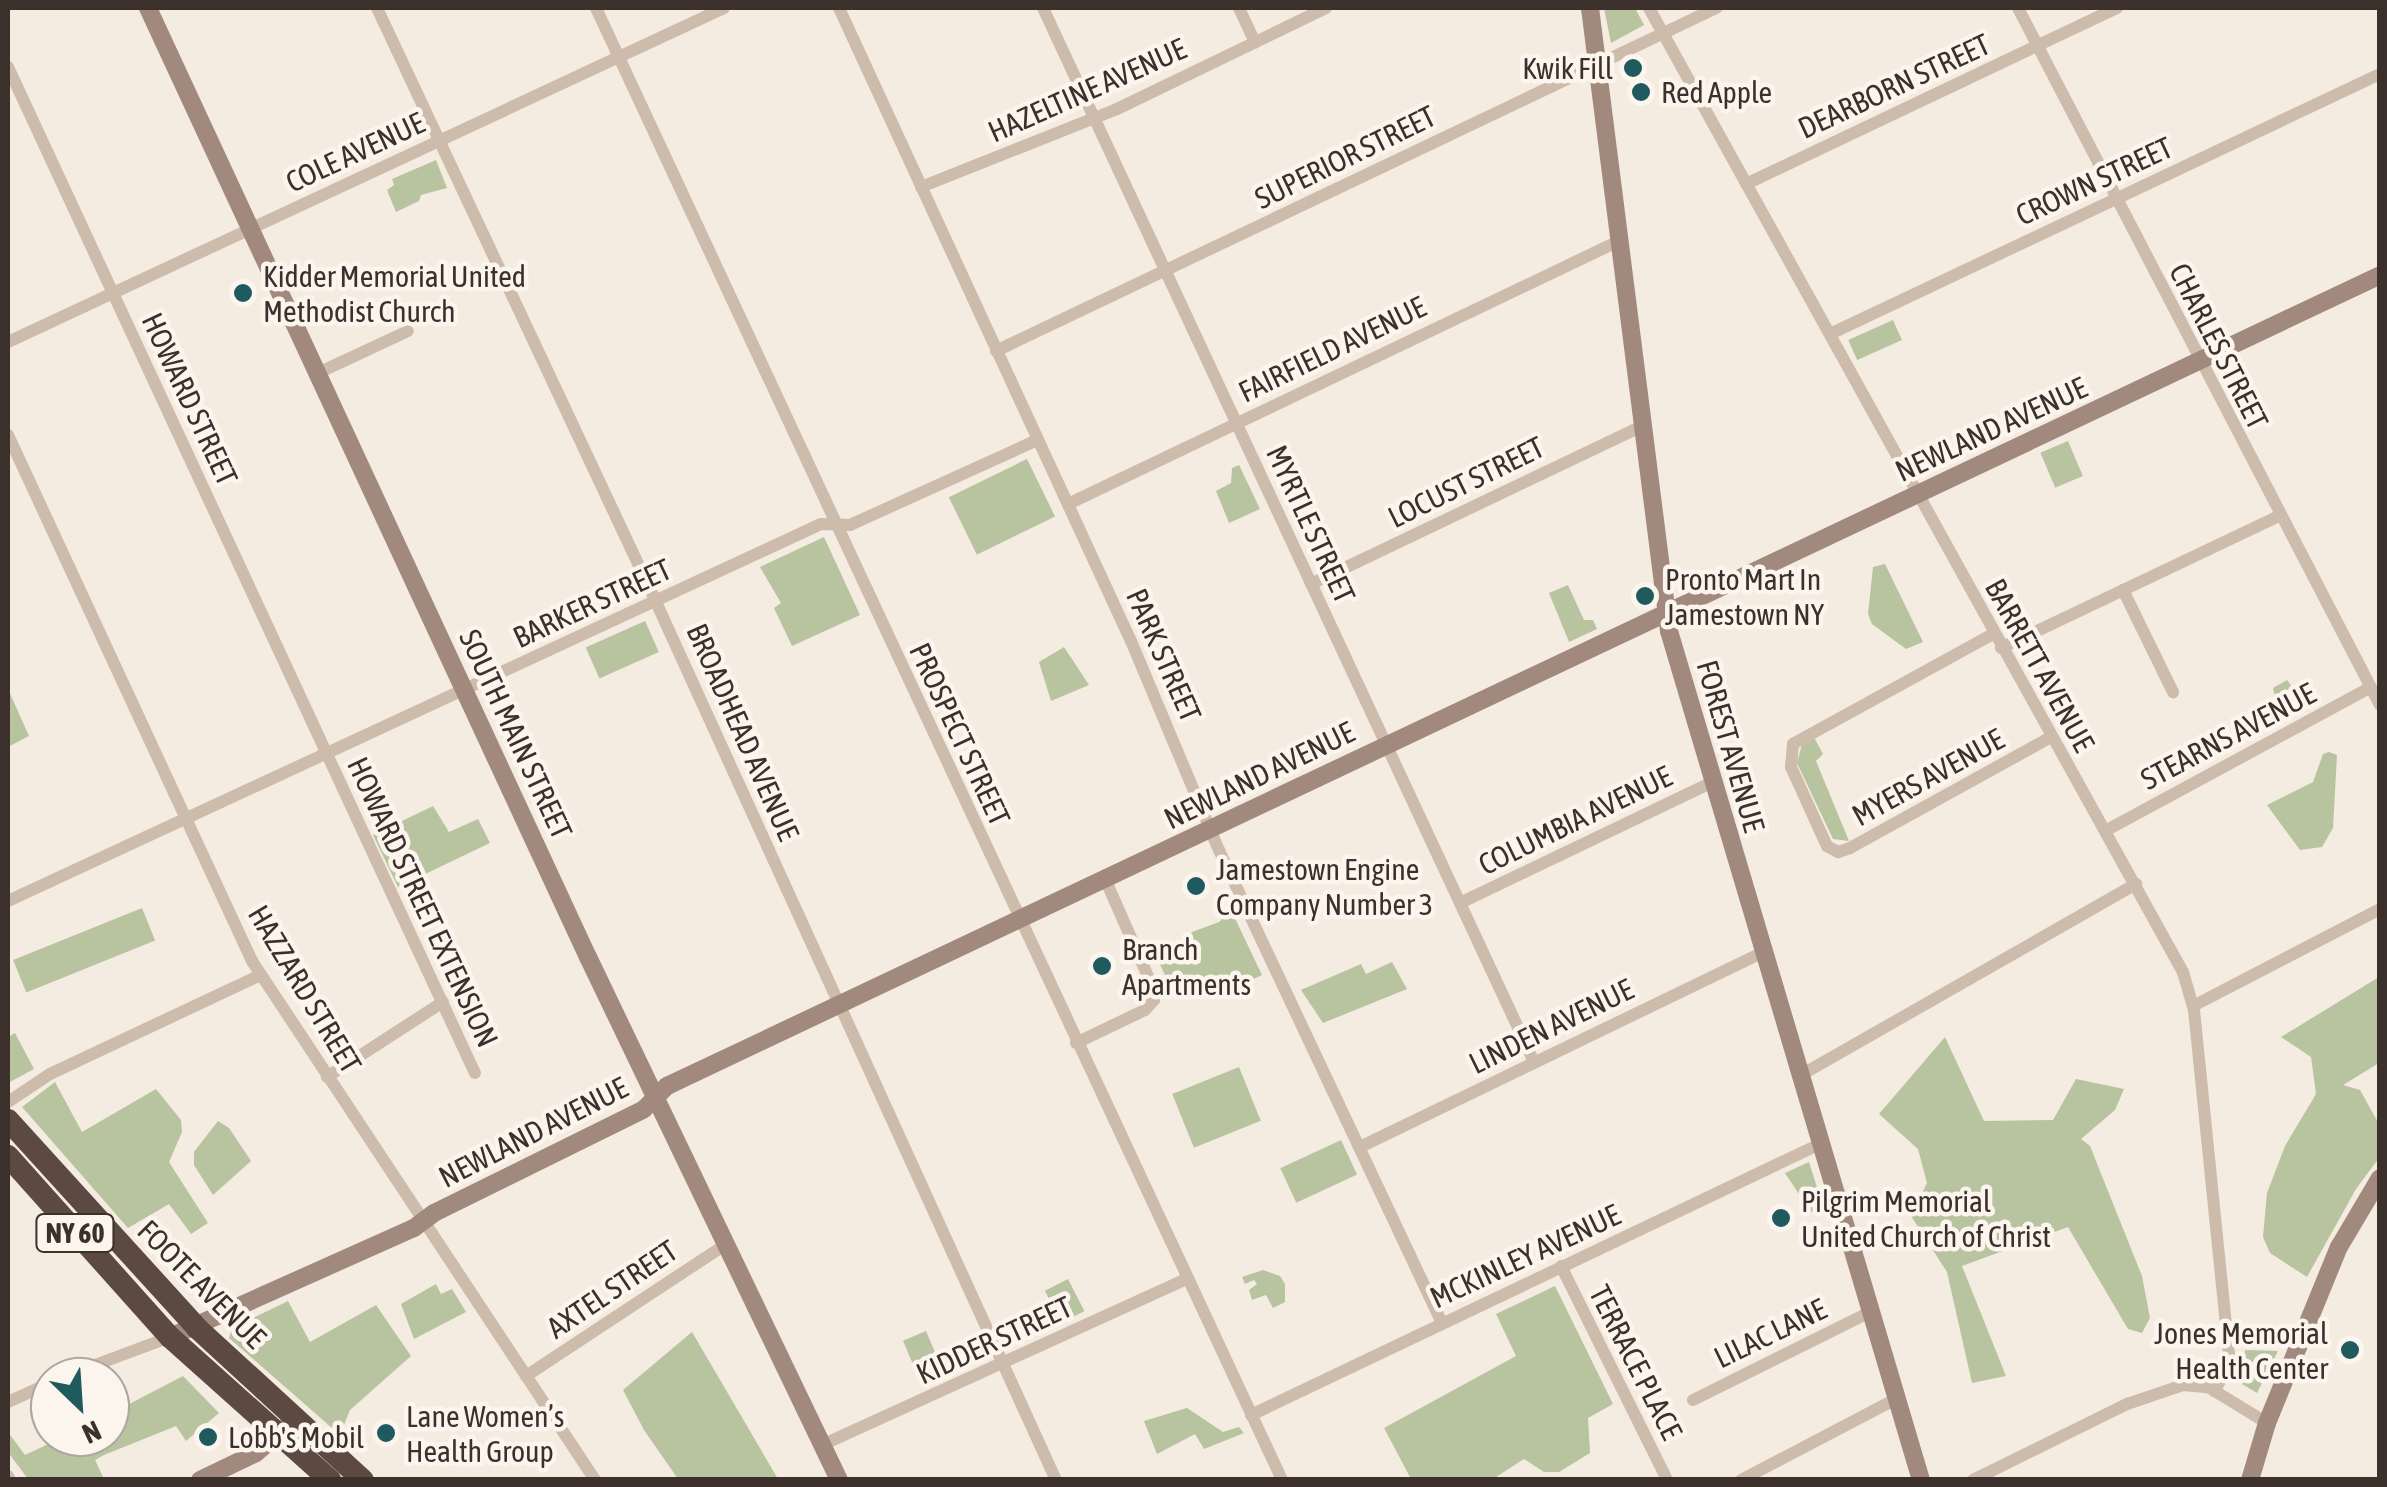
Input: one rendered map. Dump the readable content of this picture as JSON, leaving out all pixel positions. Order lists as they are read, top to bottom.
{
  "streets": {
    "highway": ["NY 60", "FOOTE AVENUE"],
    "street": [
      "DEARBORN STREET",
      "HAZELTINE AVENUE",
      "COLE AVENUE",
      "SUPERIOR STREET",
      "CROWN STREET",
      "CHARLES STREET",
      "FAIRFIELD AVENUE",
      "HOWARD STREET",
      "NEWLAND AVENUE",
      "LOCUST STREET",
      "MYRTLE STREET",
      "BARKER STREET",
      "PARK STREET",
      "BARRETT AVENUE",
      "BROADHEAD AVENUE",
      "SOUTH MAIN STREET",
      "PROSPECT STREET",
      "STEARNS AVENUE",
      "FOREST AVENUE",
      "MYERS AVENUE",
      "COLUMBIA AVENUE",
      "HOWARD STREET EXTENSION",
      "HAZZARD STREET",
      "LINDEN AVENUE",
      "MCKINLEY AVENUE",
      "AXTEL STREET",
      "LILAC LANE",
      "KIDDER STREET",
      "TERRACE PLACE"
    ]
  },
  "crossings": [
    ["DEARBORN STREET", "CHARLES STREET"],
    ["DEARBORN STREET", "BARRETT AVENUE"],
    ["HAZELTINE AVENUE", "MYRTLE STREET"],
    ["HAZELTINE AVENUE", "PARK STREET"],
    ["COLE AVENUE", "HOWARD STREET"],
    ["COLE AVENUE", "BROADHEAD AVENUE"],
    ["COLE AVENUE", "SOUTH MAIN STREET"],
    ["COLE AVENUE", "PROSPECT STREET"],
    ["SUPERIOR STREET", "MYRTLE STREET"],
    ["SUPERIOR STREET", "PARK STREET"],
    ["SUPERIOR STREET", "BARRETT AVENUE"],
    ["SUPERIOR STREET", "FOREST AVENUE"],
    ["CROWN STREET", "CHARLES STREET"],
    ["CROWN STREET", "BARRETT AVENUE"],
    ["CHARLES STREET", "NEWLAND AVENUE"],
    ["CHARLES STREET", "STEARNS AVENUE"],
    ["FAIRFIELD AVENUE", "MYRTLE STREET"],
    ["FAIRFIELD AVENUE", "PARK STREET"],
    ["FAIRFIELD AVENUE", "FOREST AVENUE"],
    ["HOWARD STREET", "BARKER STREET"],
    ["HOWARD STREET", "HOWARD STREET EXTENSION"],
    ["NEWLAND AVENUE", "MYRTLE STREET"],
    ["NEWLAND AVENUE", "PARK STREET"],
    ["NEWLAND AVENUE", "BARRETT AVENUE"],
    ["NEWLAND AVENUE", "BROADHEAD AVENUE"],
    ["NEWLAND AVENUE", "SOUTH MAIN STREET"],
    ["NEWLAND AVENUE", "PROSPECT STREET"],
    ["NEWLAND AVENUE", "FOREST AVENUE"],
    ["NEWLAND AVENUE", "HAZZARD STREET"],
    ["NEWLAND AVENUE", "FOOTE AVENUE"],
    ["LOCUST STREET", "MYRTLE STREET"],
    ["LOCUST STREET", "FOREST AVENUE"],
    ["MYRTLE STREET", "COLUMBIA AVENUE"],
    ["MYRTLE STREET", "LINDEN AVENUE"],
    ["BARKER STREET", "PARK STREET"],
    ["BARKER STREET", "BROADHEAD AVENUE"],
    ["BARKER STREET", "SOUTH MAIN STREET"],
    ["BARKER STREET", "PROSPECT STREET"],
    ["BARKER STREET", "HOWARD STREET EXTENSION"],
    ["BARKER STREET", "HAZZARD STREET"],
    ["PARK STREET", "LINDEN AVENUE"],
    ["PARK STREET", "MCKINLEY AVENUE"],
    ["BARRETT AVENUE", "STEARNS AVENUE"],
    ["BARRETT AVENUE", "MYERS AVENUE"],
    ["BROADHEAD AVENUE", "KIDDER STREET"],
    ["SOUTH MAIN STREET", "AXTEL STREET"],
    ["SOUTH MAIN STREET", "KIDDER STREET"],
    ["PROSPECT STREET", "MCKINLEY AVENUE"],
    ["PROSPECT STREET", "KIDDER STREET"],
    ["FOREST AVENUE", "COLUMBIA AVENUE"],
    ["FOREST AVENUE", "LINDEN AVENUE"],
    ["FOREST AVENUE", "MCKINLEY AVENUE"],
    ["FOREST AVENUE", "LILAC LANE"],
    ["HAZZARD STREET", "AXTEL STREET"],
    ["MCKINLEY AVENUE", "TERRACE PLACE"]
  ],
  "places": [
    "Kwik Fill",
    "Red Apple",
    "Kidder Memorial United Methodist Church",
    "Pronto Mart In Jamestown NY",
    "Jamestown Engine Company Number 3",
    "Branch Apartments",
    "Pilgrim Memorial United Church of Christ",
    "Jones Memorial Health Center",
    "Lane Women’s Health Group",
    "Lobb's Mobil"
  ],
  "north": "bottom right"
}
